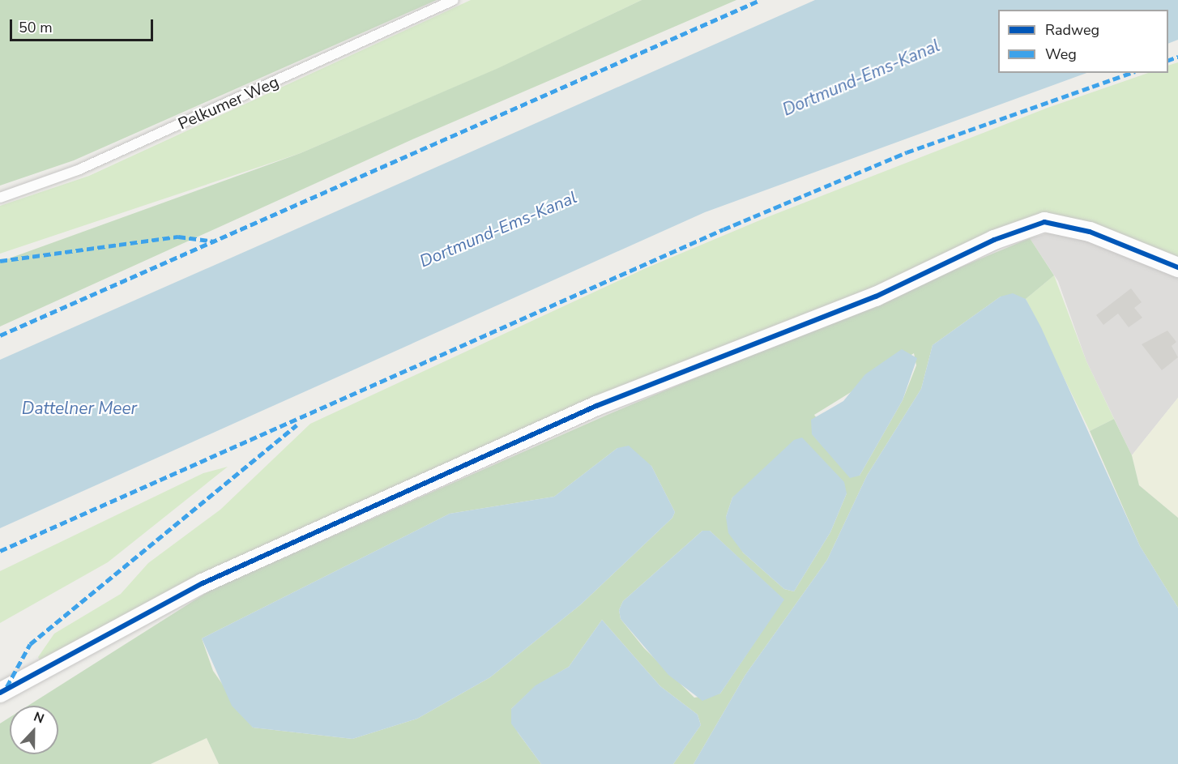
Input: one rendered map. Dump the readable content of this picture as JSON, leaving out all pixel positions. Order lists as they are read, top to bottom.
{
  "streets": {
    "lane": ["Pelkumer Weg"]
  },
  "water": ["Dortmund-Ems-Kanal", "Dattelner Meer"],
  "legend": ["Radweg", "Weg"],
  "scale_bar": "50 m",
  "north": "top"
}
